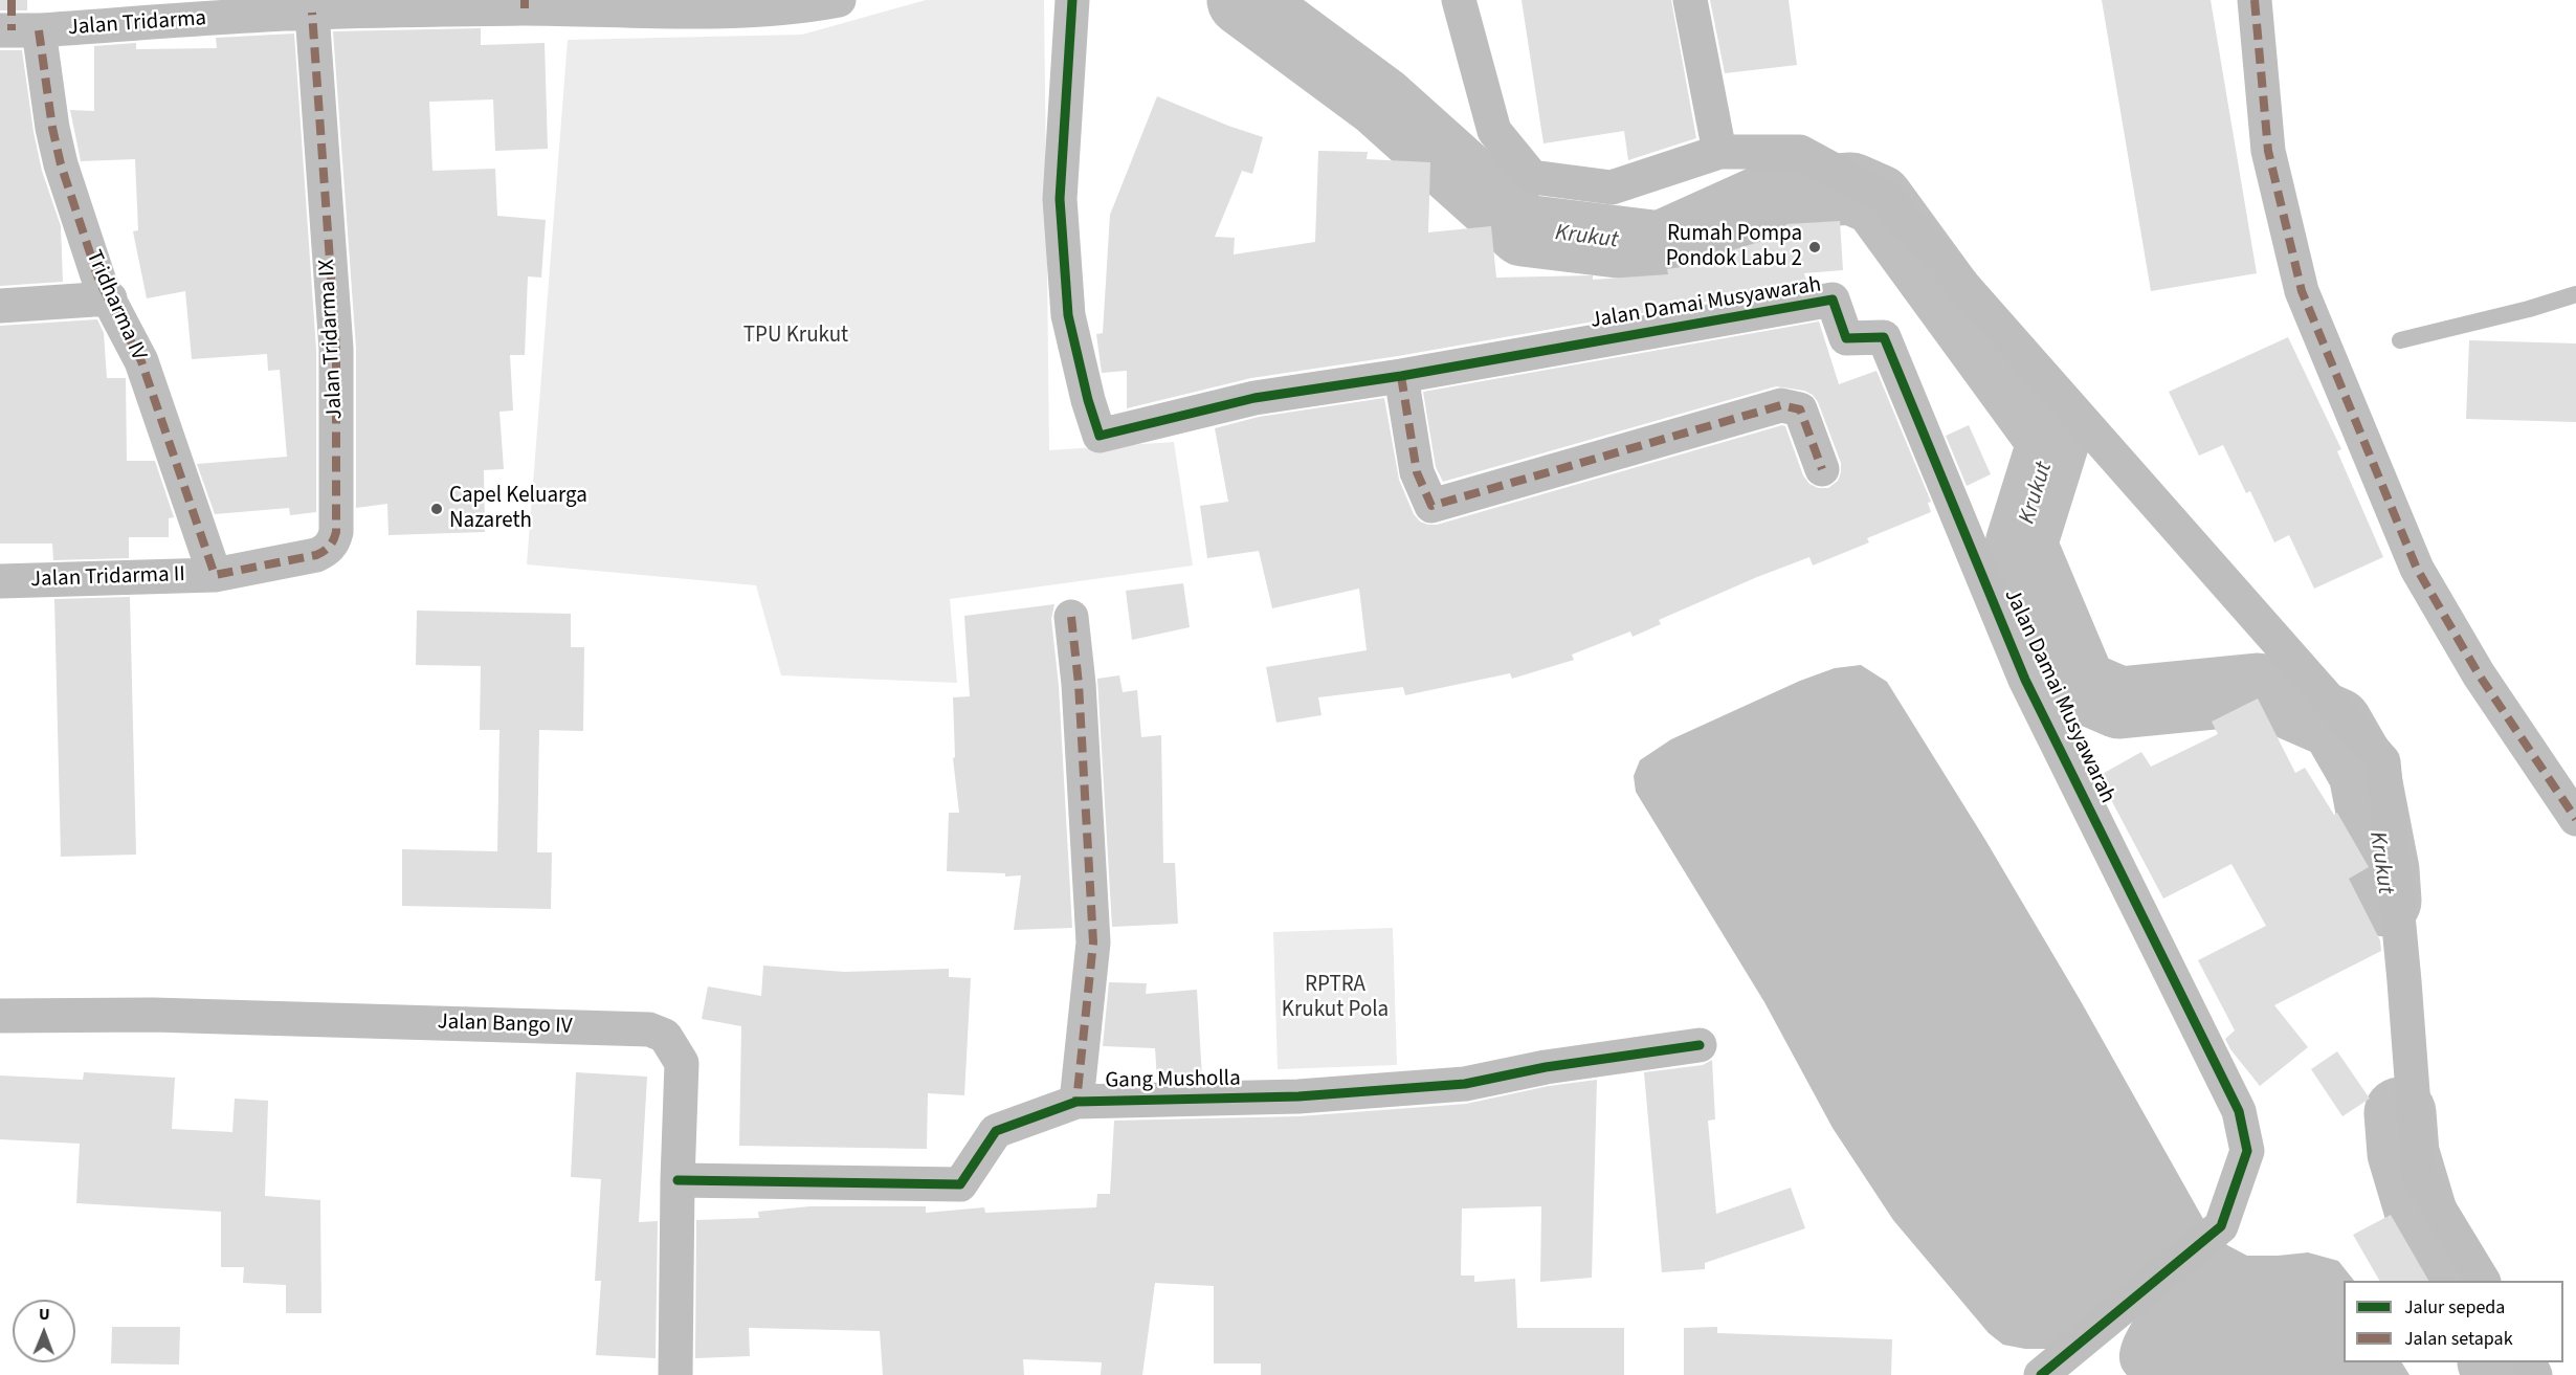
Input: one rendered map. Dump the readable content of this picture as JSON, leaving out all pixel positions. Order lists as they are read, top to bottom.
{
  "streets": {
    "street": [
      "Jalan Tridarma",
      "Jalan Damai Musyawarah",
      "Tridharma IV",
      "Jalan Tridarma IX",
      "Jalan Tridarma II",
      "Jalan Bango IV",
      "Gang Musholla"
    ]
  },
  "crossings": [
    ["Jalan Tridarma", "Tridharma IV"],
    ["Jalan Tridarma", "Jalan Tridarma IX"],
    ["Tridharma IV", "Jalan Tridarma IX"],
    ["Tridharma IV", "Jalan Tridarma II"],
    ["Jalan Tridarma IX", "Jalan Tridarma II"],
    ["Jalan Bango IV", "Gang Musholla"]
  ],
  "water": ["Krukut"],
  "parks": ["TPU Krukut", "RPTRA Krukut Pola"],
  "places": ["Rumah Pompa Pondok Labu 2", "Capel Keluarga Nazareth"],
  "legend": ["Jalur sepeda", "Jalan setapak"],
  "north": "top"
}
